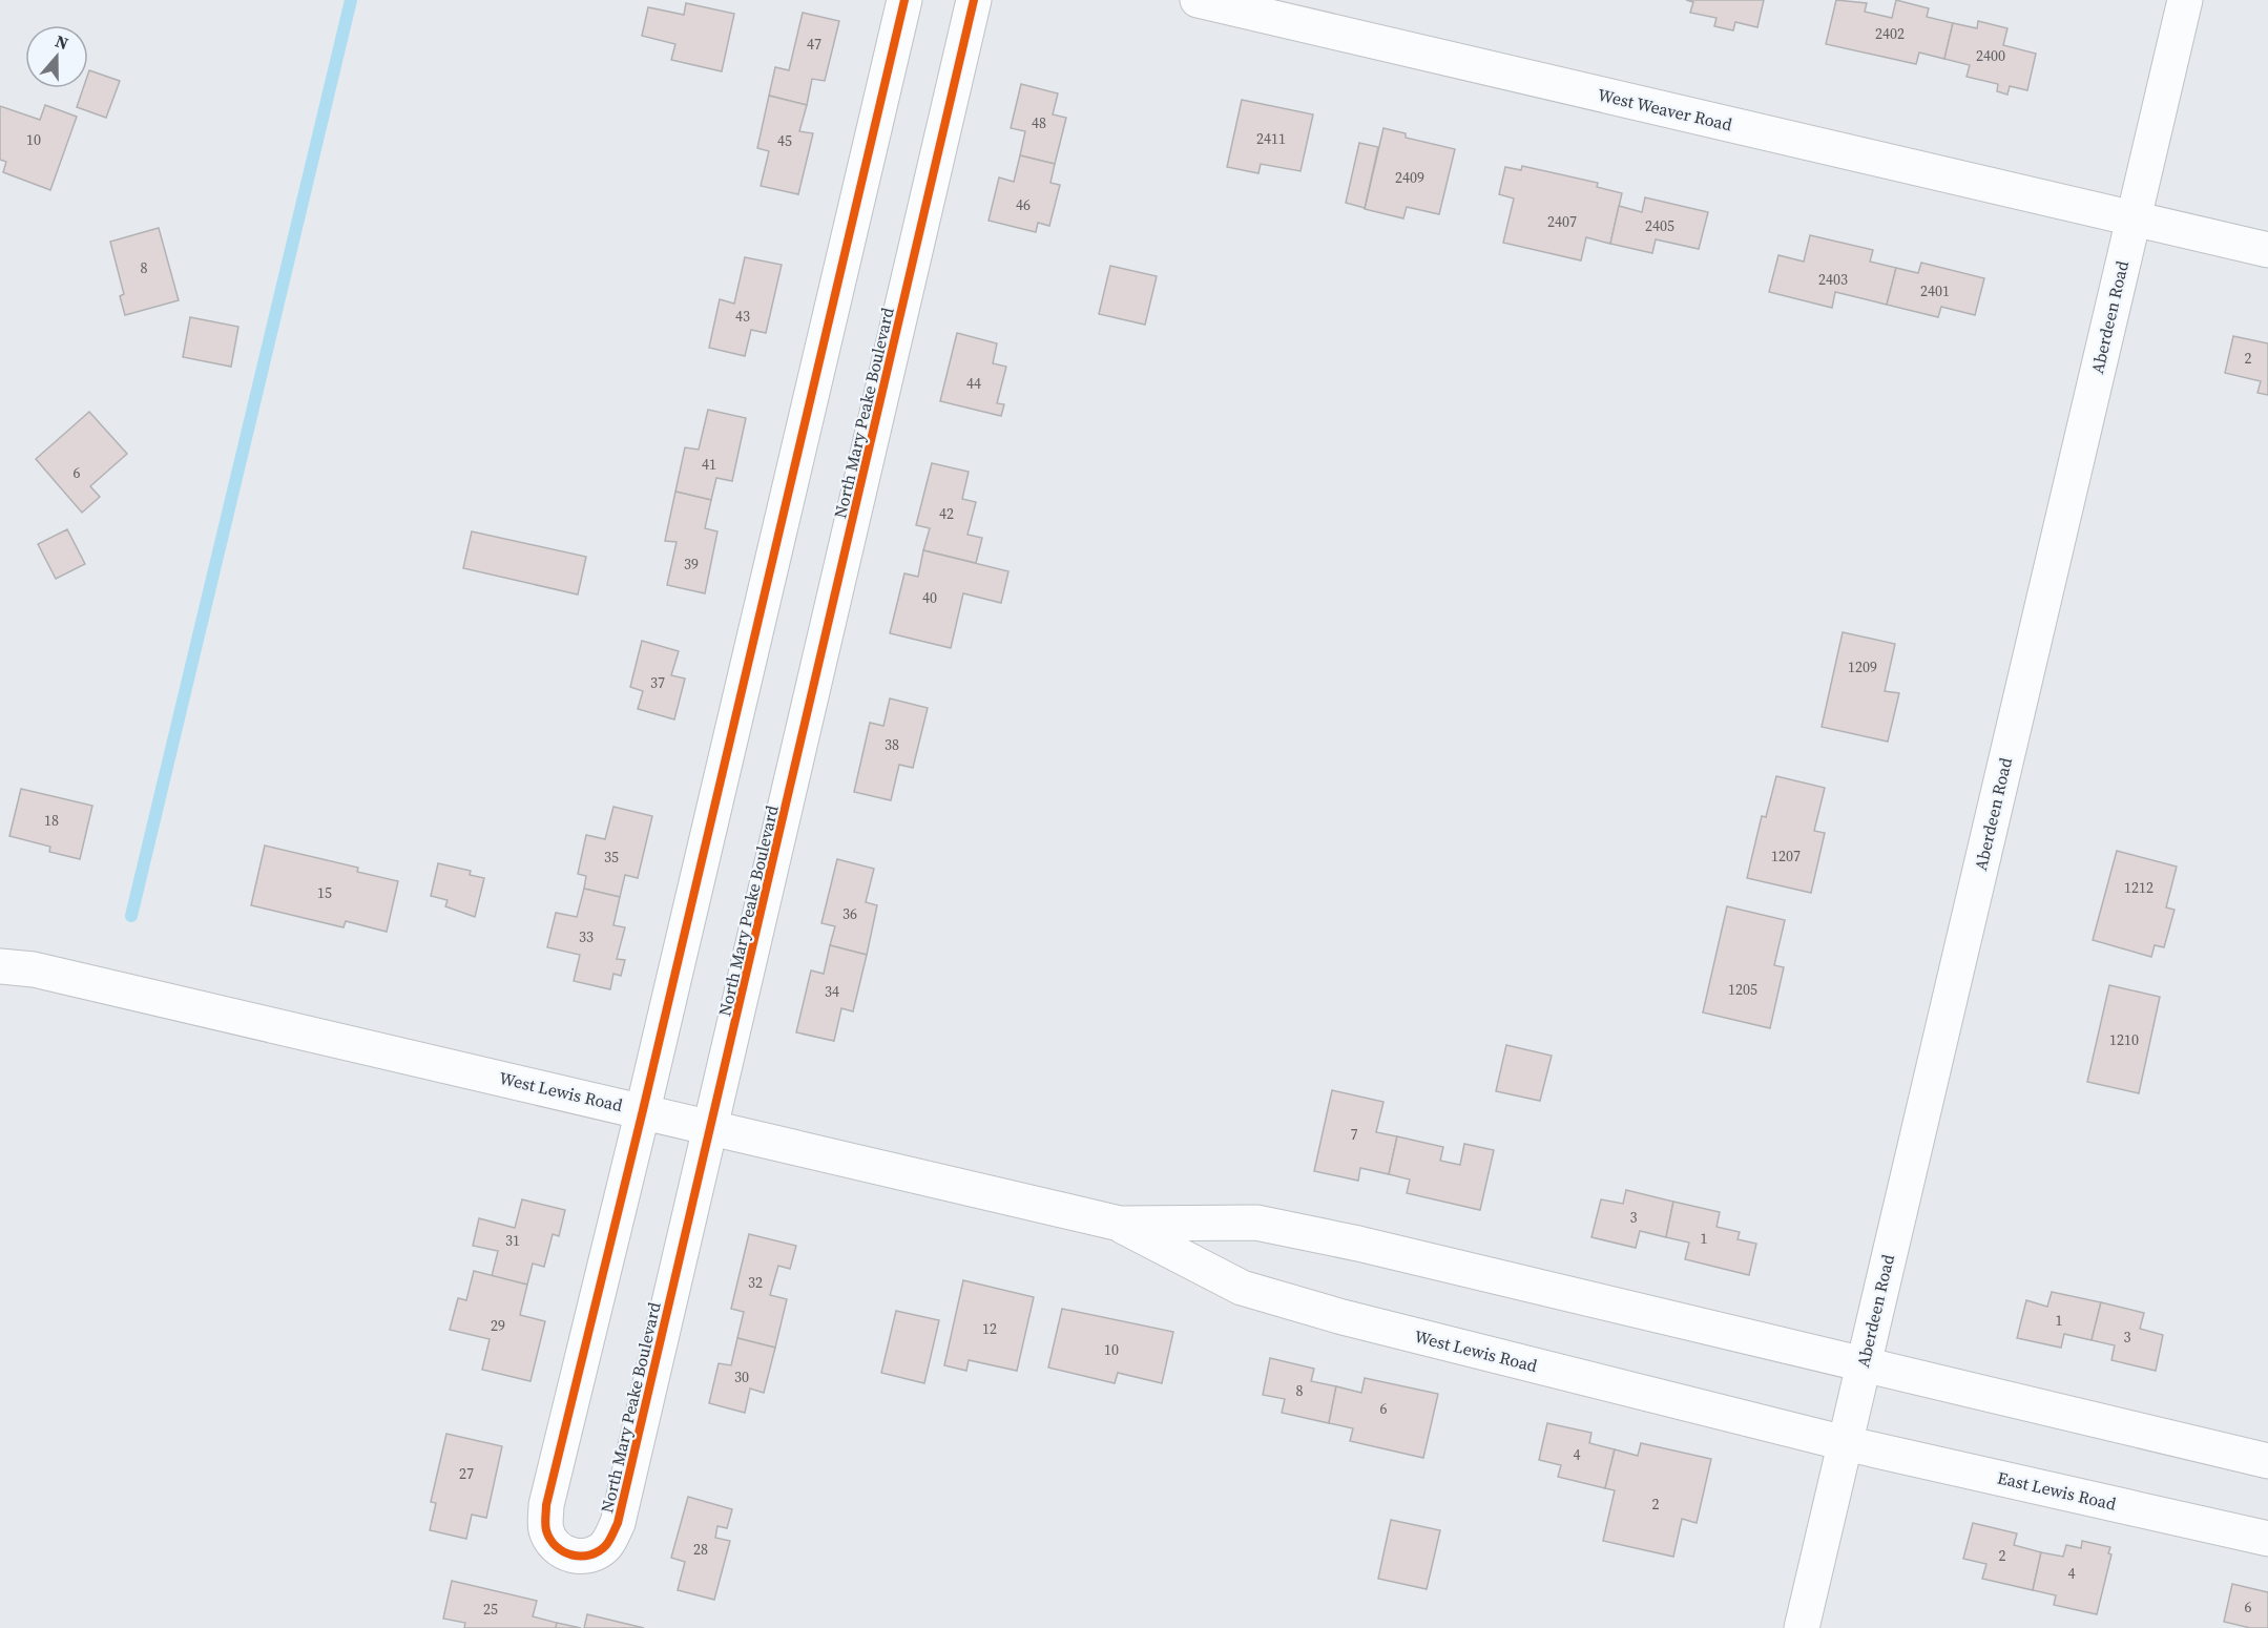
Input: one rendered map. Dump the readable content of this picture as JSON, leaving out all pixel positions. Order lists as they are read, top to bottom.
{
  "streets": {
    "street": [
      "West Weaver Road",
      "Aberdeen Road",
      "North Mary Peake Boulevard",
      "West Lewis Road",
      "East Lewis Road"
    ]
  },
  "crossings": [
    ["West Weaver Road", "Aberdeen Road"],
    ["Aberdeen Road", "West Lewis Road"],
    ["Aberdeen Road", "East Lewis Road"],
    ["North Mary Peake Boulevard", "West Lewis Road"],
    ["West Lewis Road", "East Lewis Road"]
  ],
  "house_numbers": [
    "2402",
    "47",
    "2400",
    "48",
    "2411",
    "10",
    "45",
    "2409",
    "46",
    "2407",
    "2405",
    "8",
    "2403",
    "2401",
    "43",
    "2",
    "44",
    "41",
    "6",
    "42",
    "39",
    "40",
    "1209",
    "37",
    "38",
    "18",
    "1207",
    "35",
    "1212",
    "15",
    "36",
    "33",
    "1205",
    "34",
    "1210",
    "7",
    "3",
    "1",
    "31",
    "32",
    "1",
    "29",
    "12",
    "3",
    "10",
    "30",
    "8",
    "6",
    "4",
    "27",
    "2",
    "28",
    "2",
    "4",
    "6",
    "25"
  ],
  "north": "top"
}
